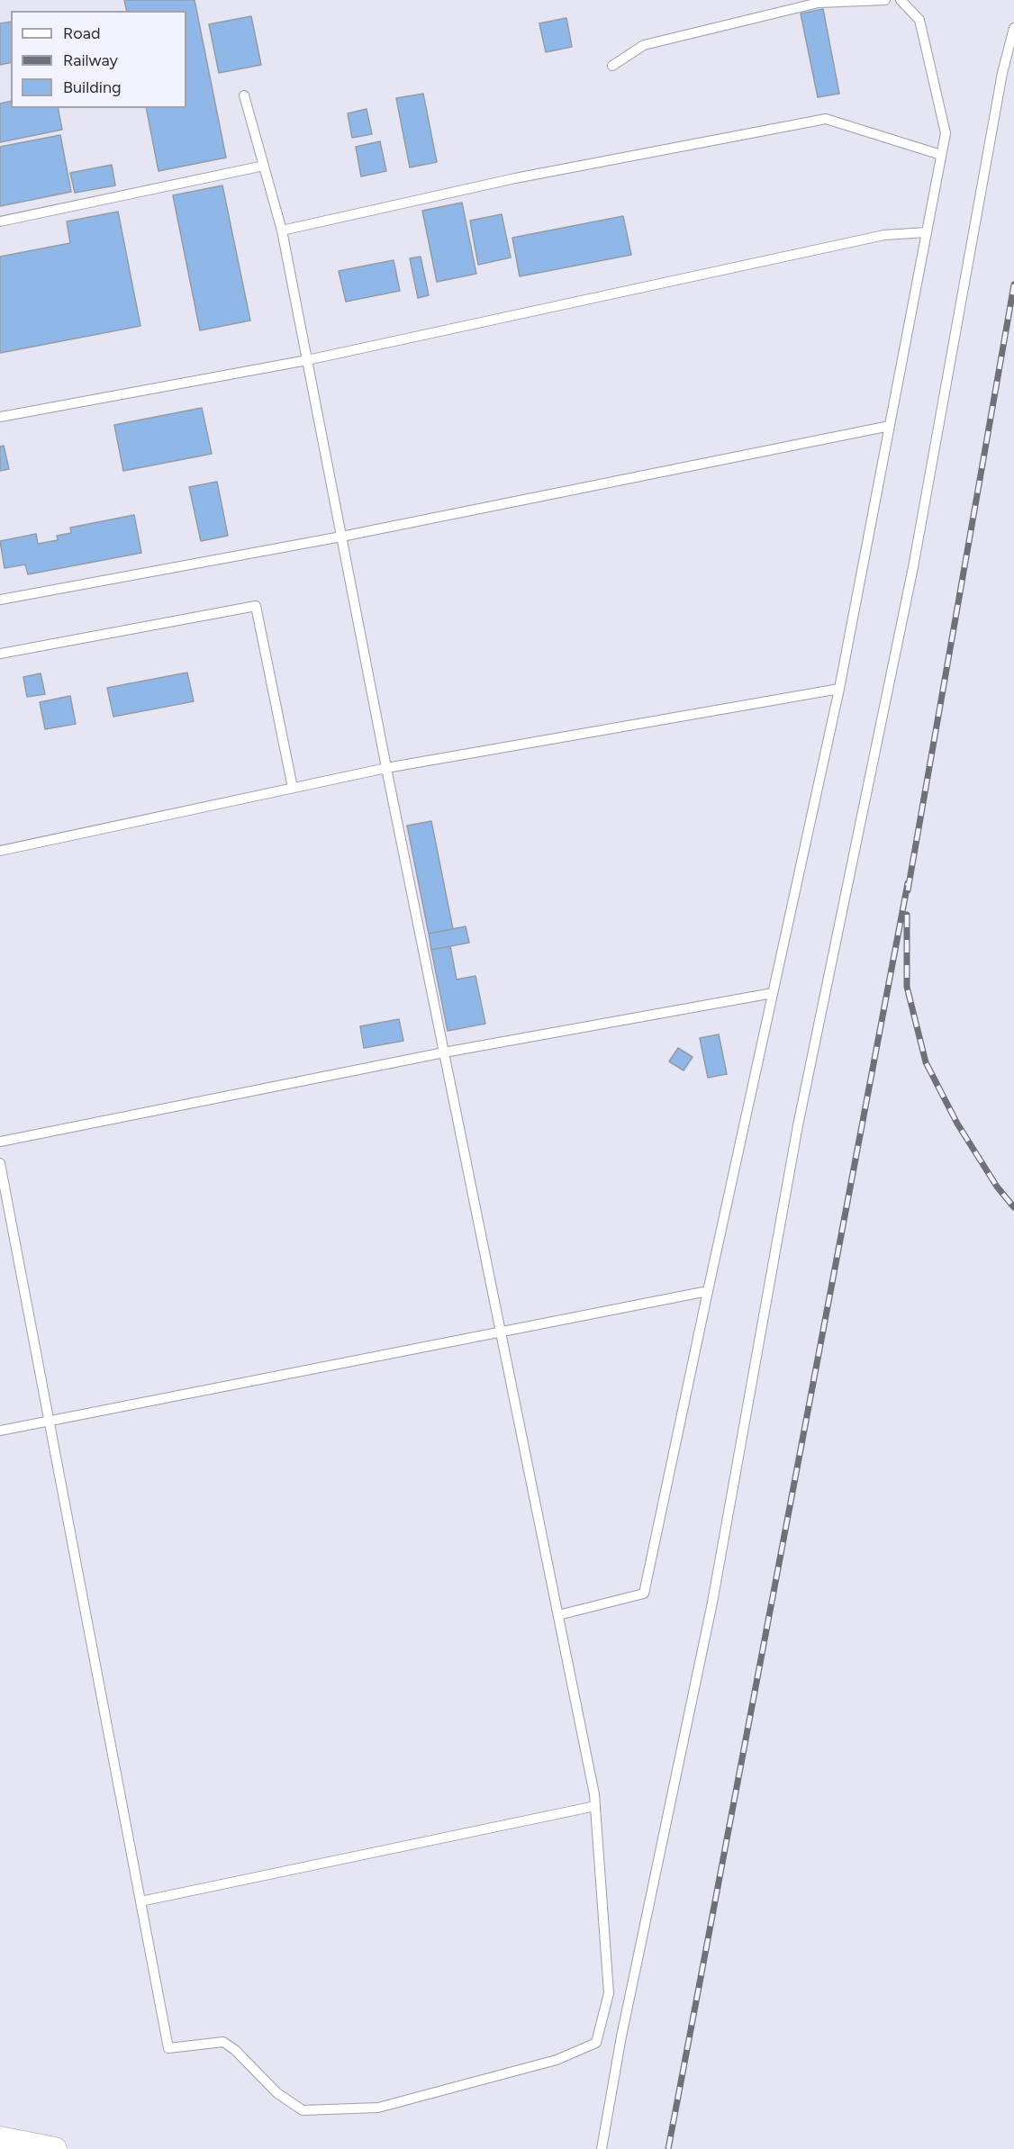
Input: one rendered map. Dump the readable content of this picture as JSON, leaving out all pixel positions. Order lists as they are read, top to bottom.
{
  "legend": ["Road", "Railway", "Building"]
}
